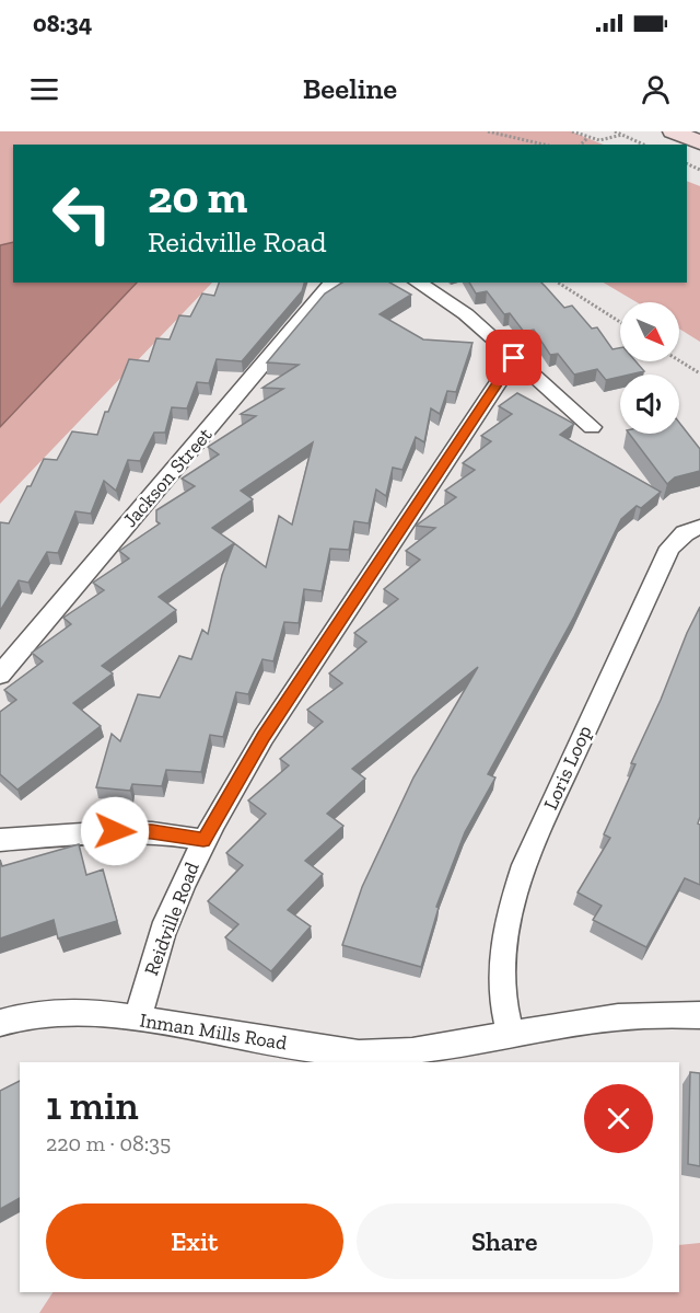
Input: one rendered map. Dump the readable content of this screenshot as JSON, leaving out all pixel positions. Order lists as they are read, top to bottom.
{
  "streets": {
    "street": [
      "Jackson Street",
      "Loris Loop",
      "Reidville Road",
      "Inman Mills Road"
    ]
  },
  "crossings": [
    ["Loris Loop", "Inman Mills Road"],
    ["Reidville Road", "Inman Mills Road"]
  ],
  "north": "bottom right",
  "page": {
    "status": "08:34",
    "header": "Beeline",
    "turn": ["20 m", "Reidville Road"],
    "heading": ["1 min", "220 m · 08:35"],
    "buttons": ["Exit", "Share"]
  }
}
